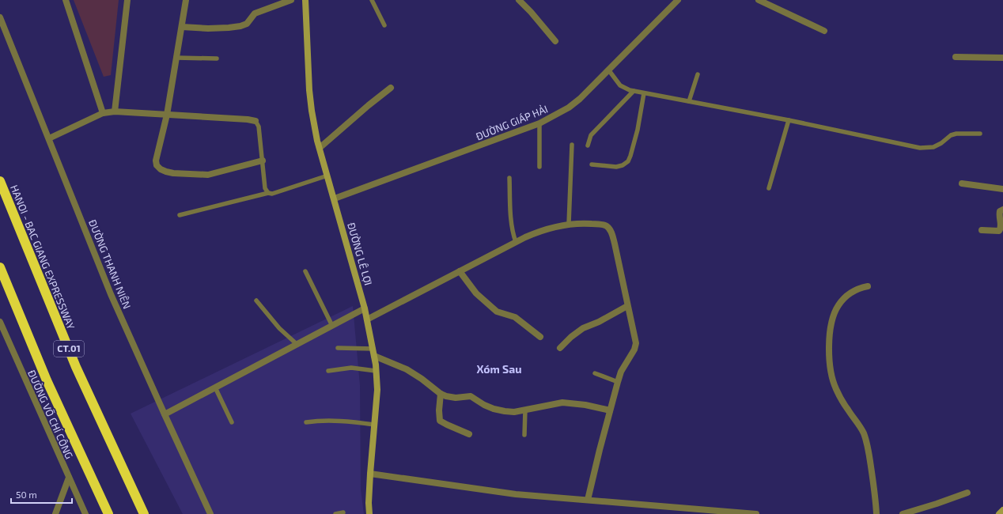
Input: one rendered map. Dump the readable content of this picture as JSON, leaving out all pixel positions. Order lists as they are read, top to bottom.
{
  "streets": {
    "highway": ["HANOI - BAC GIANG EXPRESSWAY", "CT.01"],
    "main road": ["ĐƯỜNG LÊ LỢI"],
    "street": ["ĐƯỜNG GIÁP HẢI", "ĐƯỜNG THANH NIÊN", "ĐƯỜNG VÕ CHÍ CÔNG"]
  },
  "crossings": [
    ["ĐƯỜNG GIÁP HẢI", "ĐƯỜNG LÊ LỢI"]
  ],
  "districts": ["Xóm Sau"],
  "scale_bar": "50 m"
}
